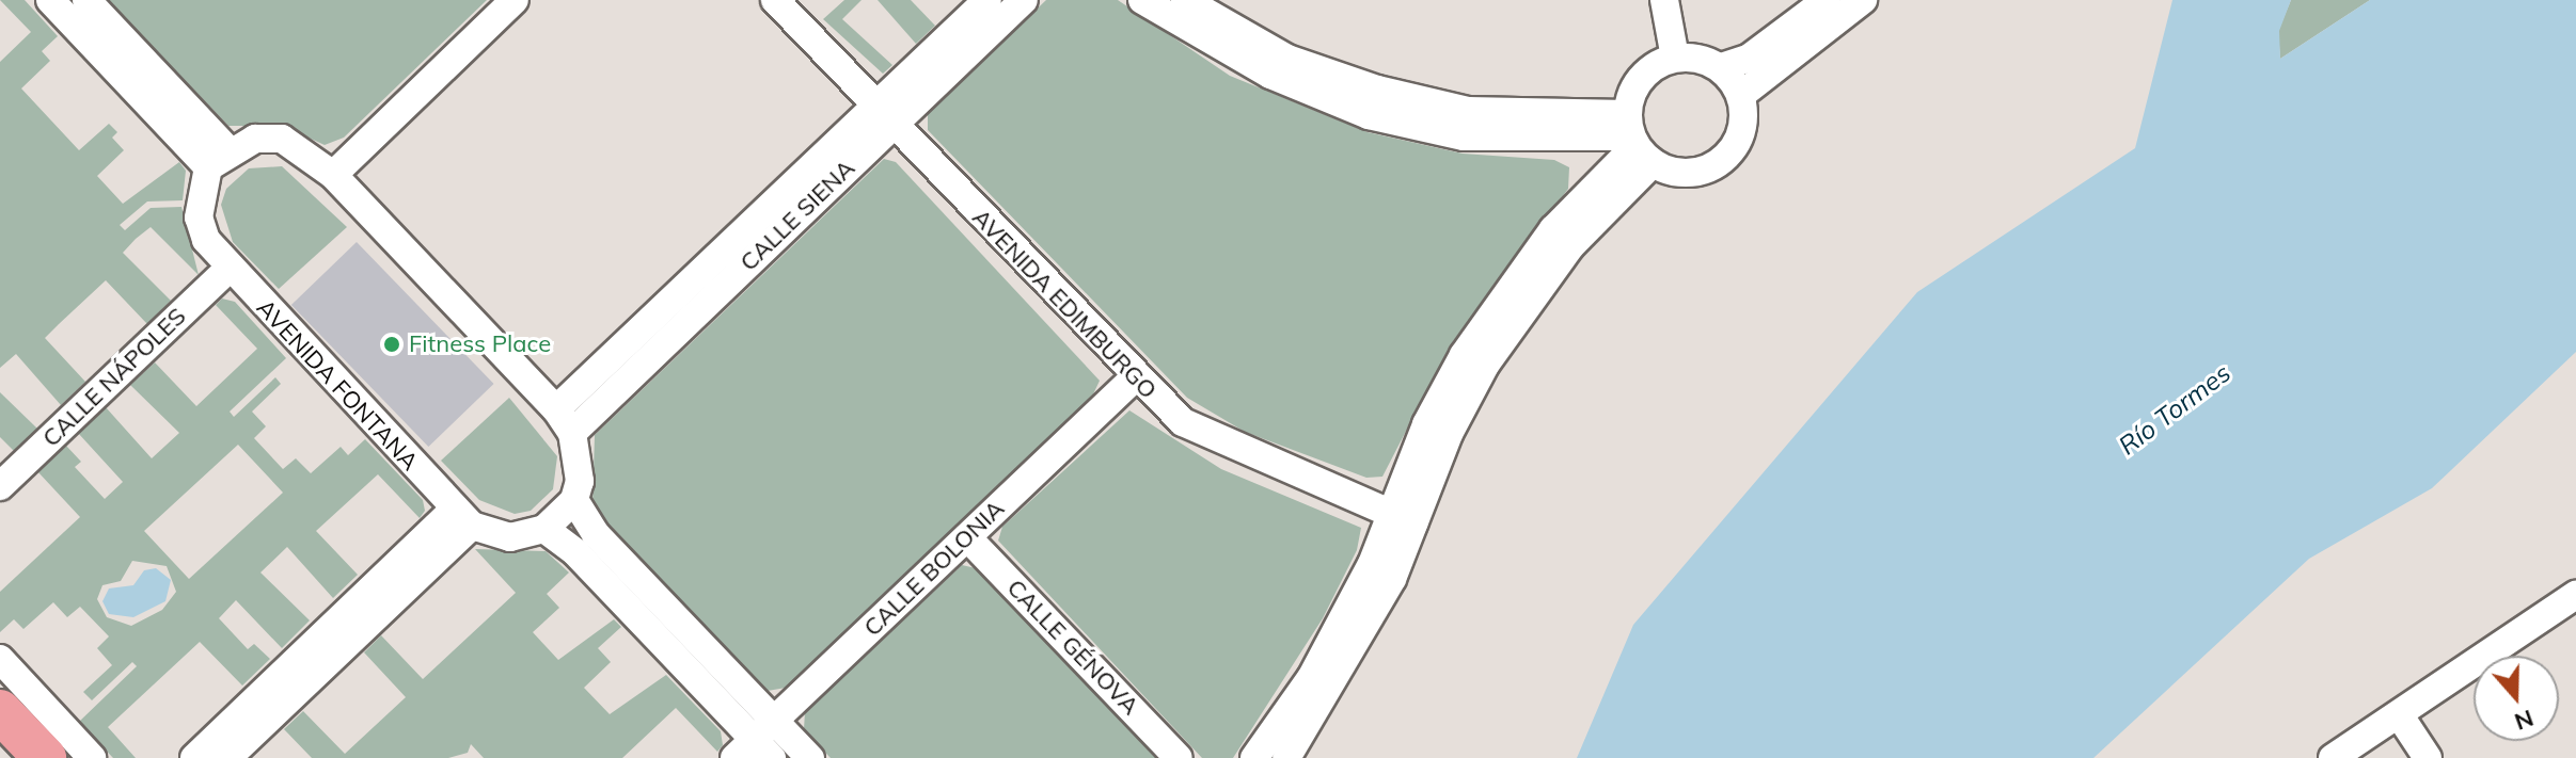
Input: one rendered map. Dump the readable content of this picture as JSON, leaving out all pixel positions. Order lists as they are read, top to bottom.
{
  "streets": {
    "street": [
      "CALLE SIENA",
      "AVENIDA EDIMBURGO",
      "CALLE NÁPOLES",
      "AVENIDA FONTANA",
      "CALLE BOLONIA",
      "CALLE GÉNOVA"
    ]
  },
  "crossings": [
    ["CALLE SIENA", "AVENIDA EDIMBURGO"],
    ["AVENIDA EDIMBURGO", "CALLE BOLONIA"],
    ["CALLE NÁPOLES", "AVENIDA FONTANA"],
    ["CALLE BOLONIA", "CALLE GÉNOVA"]
  ],
  "water": ["Río Tormes"],
  "places": ["Fitness Place"],
  "north": "bottom"
}
